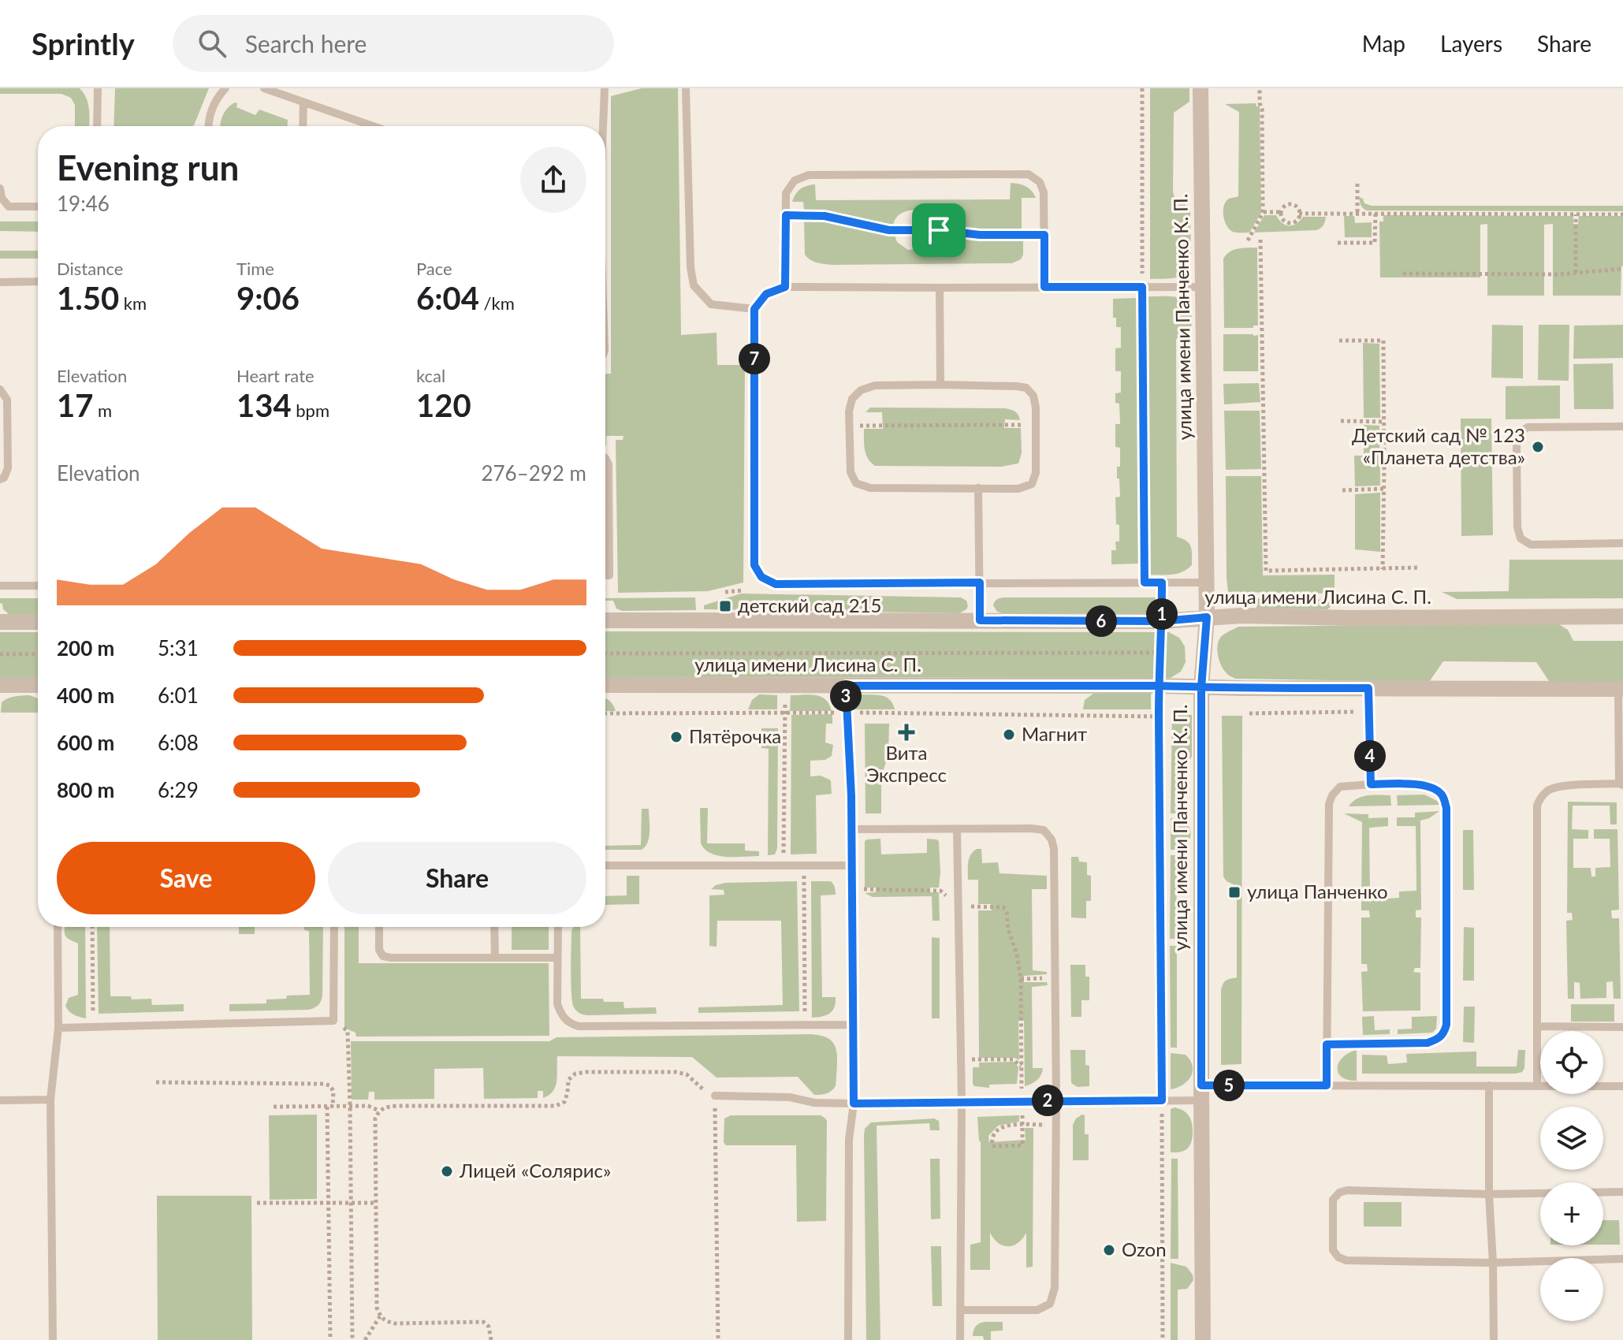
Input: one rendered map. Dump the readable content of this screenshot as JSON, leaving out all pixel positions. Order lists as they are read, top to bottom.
{
  "streets": {
    "street": ["улица имени Панченко К. П.", "улица имени Лисина С. П."]
  },
  "crossings": [
    ["улица имени Панченко К. П.", "улица имени Лисина С. П."]
  ],
  "places": {
    "other": [
      "Детский сад № 123 «Планета детства»",
      "Магнит",
      "Пятёрочка",
      "Лицей «Солярис»",
      "Ozon"
    ],
    "transit": ["детский сад 215", "улица Панченко"],
    "health": ["Вита Экспресс"]
  },
  "page": {
    "header": "Sprintly",
    "search": "Search here",
    "nav": ["Map", "Layers", "Share"],
    "heading": ["Evening run", "19:46"],
    "stats": [
      ["Distance", "1.50 km"],
      ["Time", "9:06"],
      ["Pace", "6:04 /km"],
      ["Elevation", "17 m"],
      ["Heart rate", "134 bpm"],
      ["kcal", "120"]
    ],
    "pins": [
      "7",
      "1",
      "6",
      "3",
      "4",
      "5",
      "2"
    ],
    "chart": ["Elevation", "276–292 m"],
    "list": [
      {
        "name": "200 m",
        "note": "5:31"
      },
      {
        "name": "400 m",
        "note": "6:01"
      },
      {
        "name": "600 m",
        "note": "6:08"
      },
      {
        "name": "800 m",
        "note": "6:29"
      }
    ],
    "buttons": ["Save", "Share"],
    "map_buttons": ["+", "−"]
  }
}
